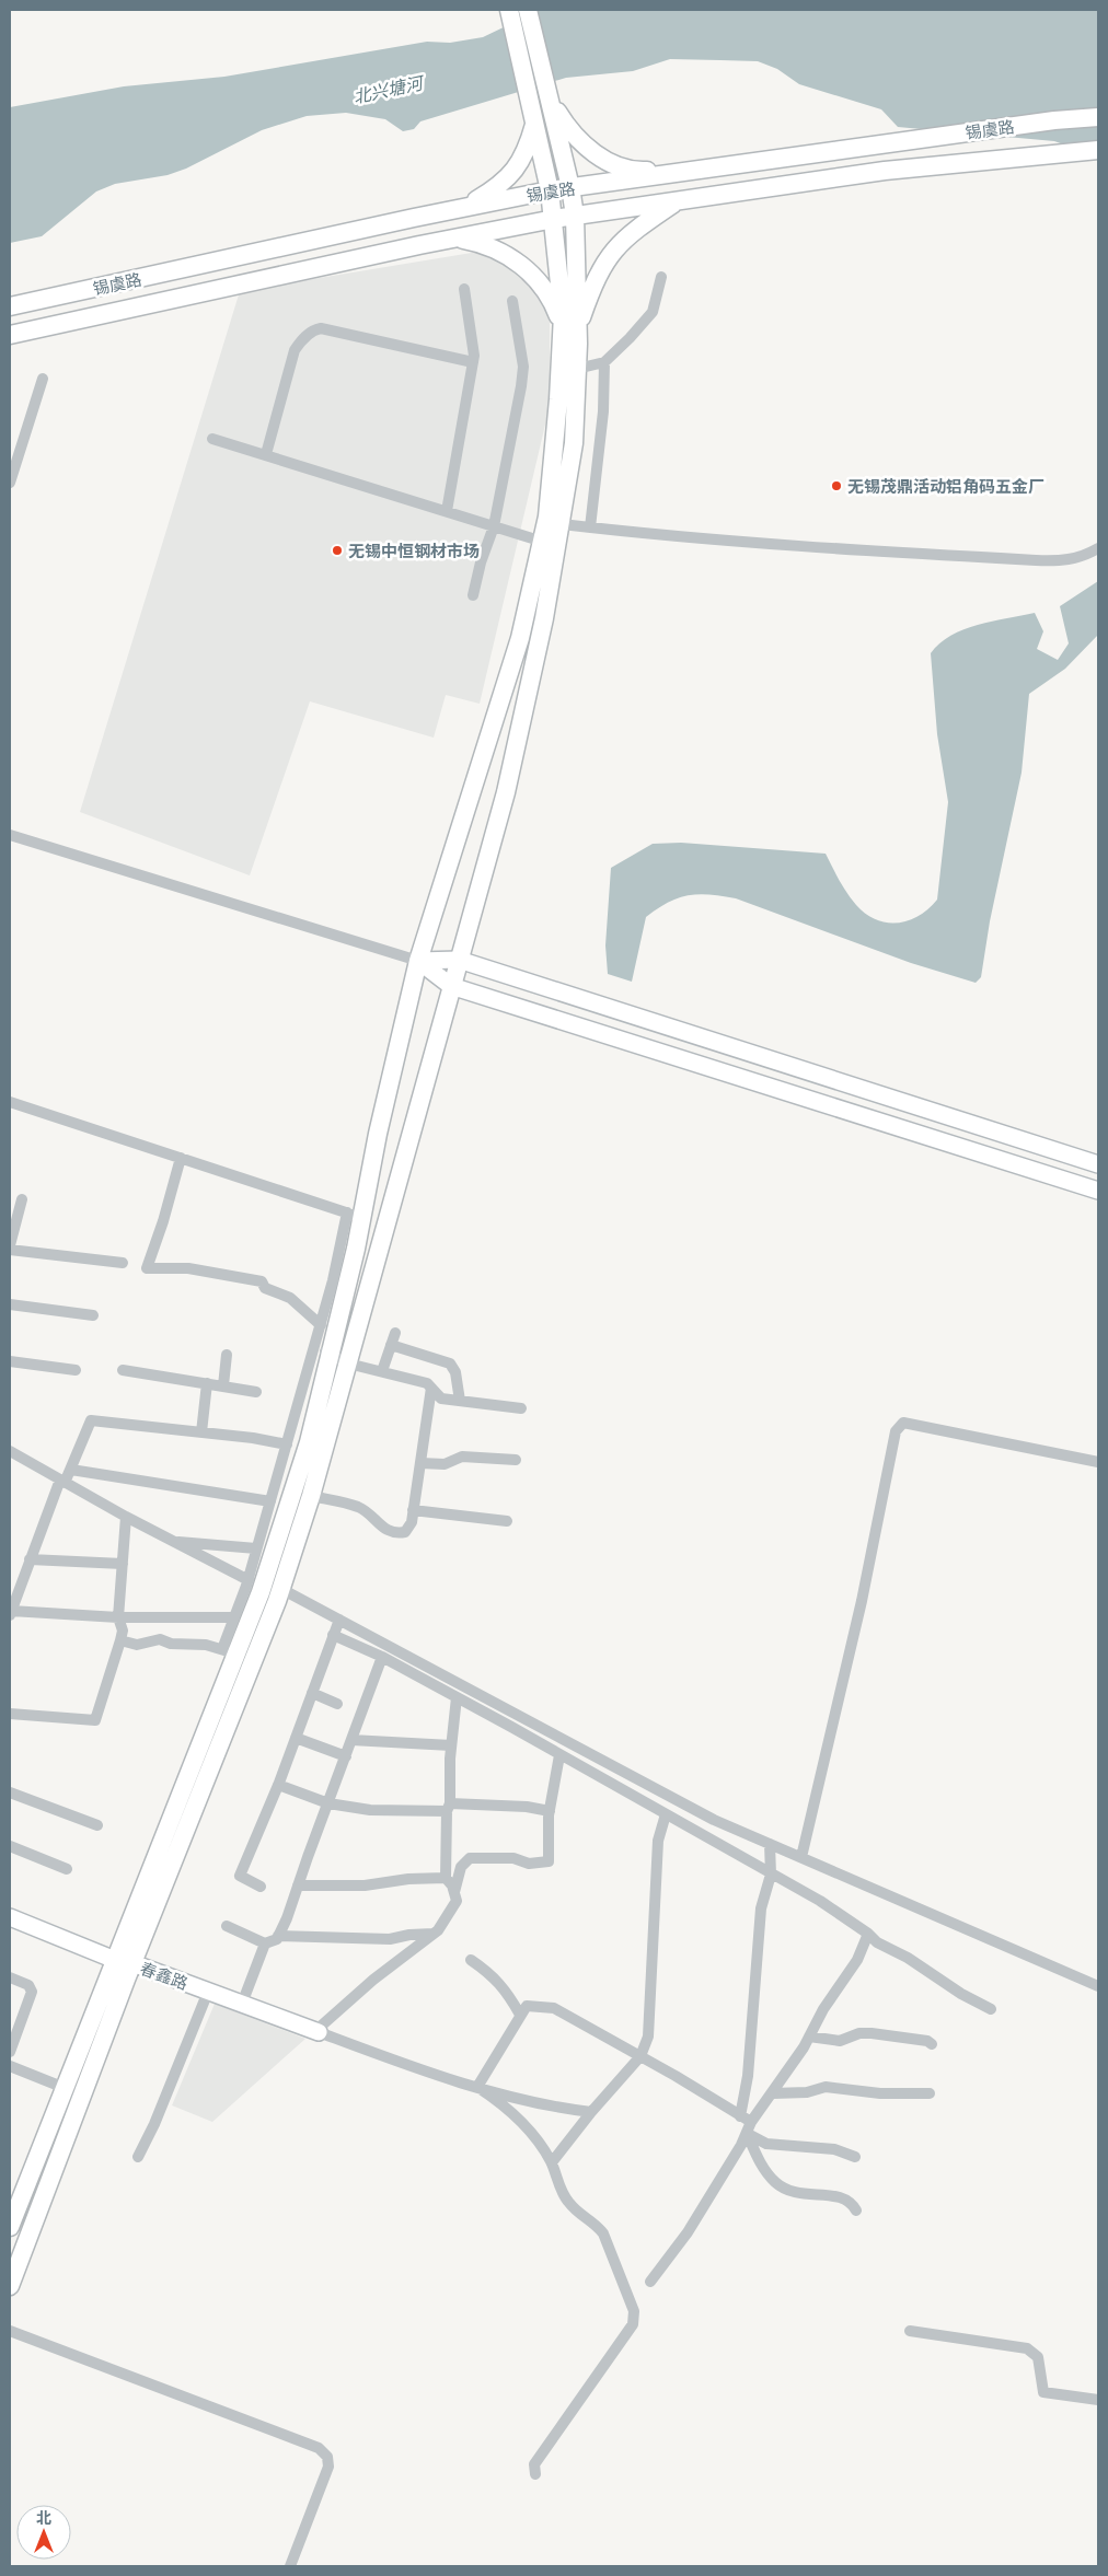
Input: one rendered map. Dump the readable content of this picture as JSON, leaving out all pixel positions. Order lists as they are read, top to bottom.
{
  "streets": {
    "main road": ["锡虞路", "春鑫路"]
  },
  "water": ["北兴塘河"],
  "places": ["无锡茂鼎活动铝角码五金厂", "无锡中恒钢材市场"],
  "north": "top"
}
